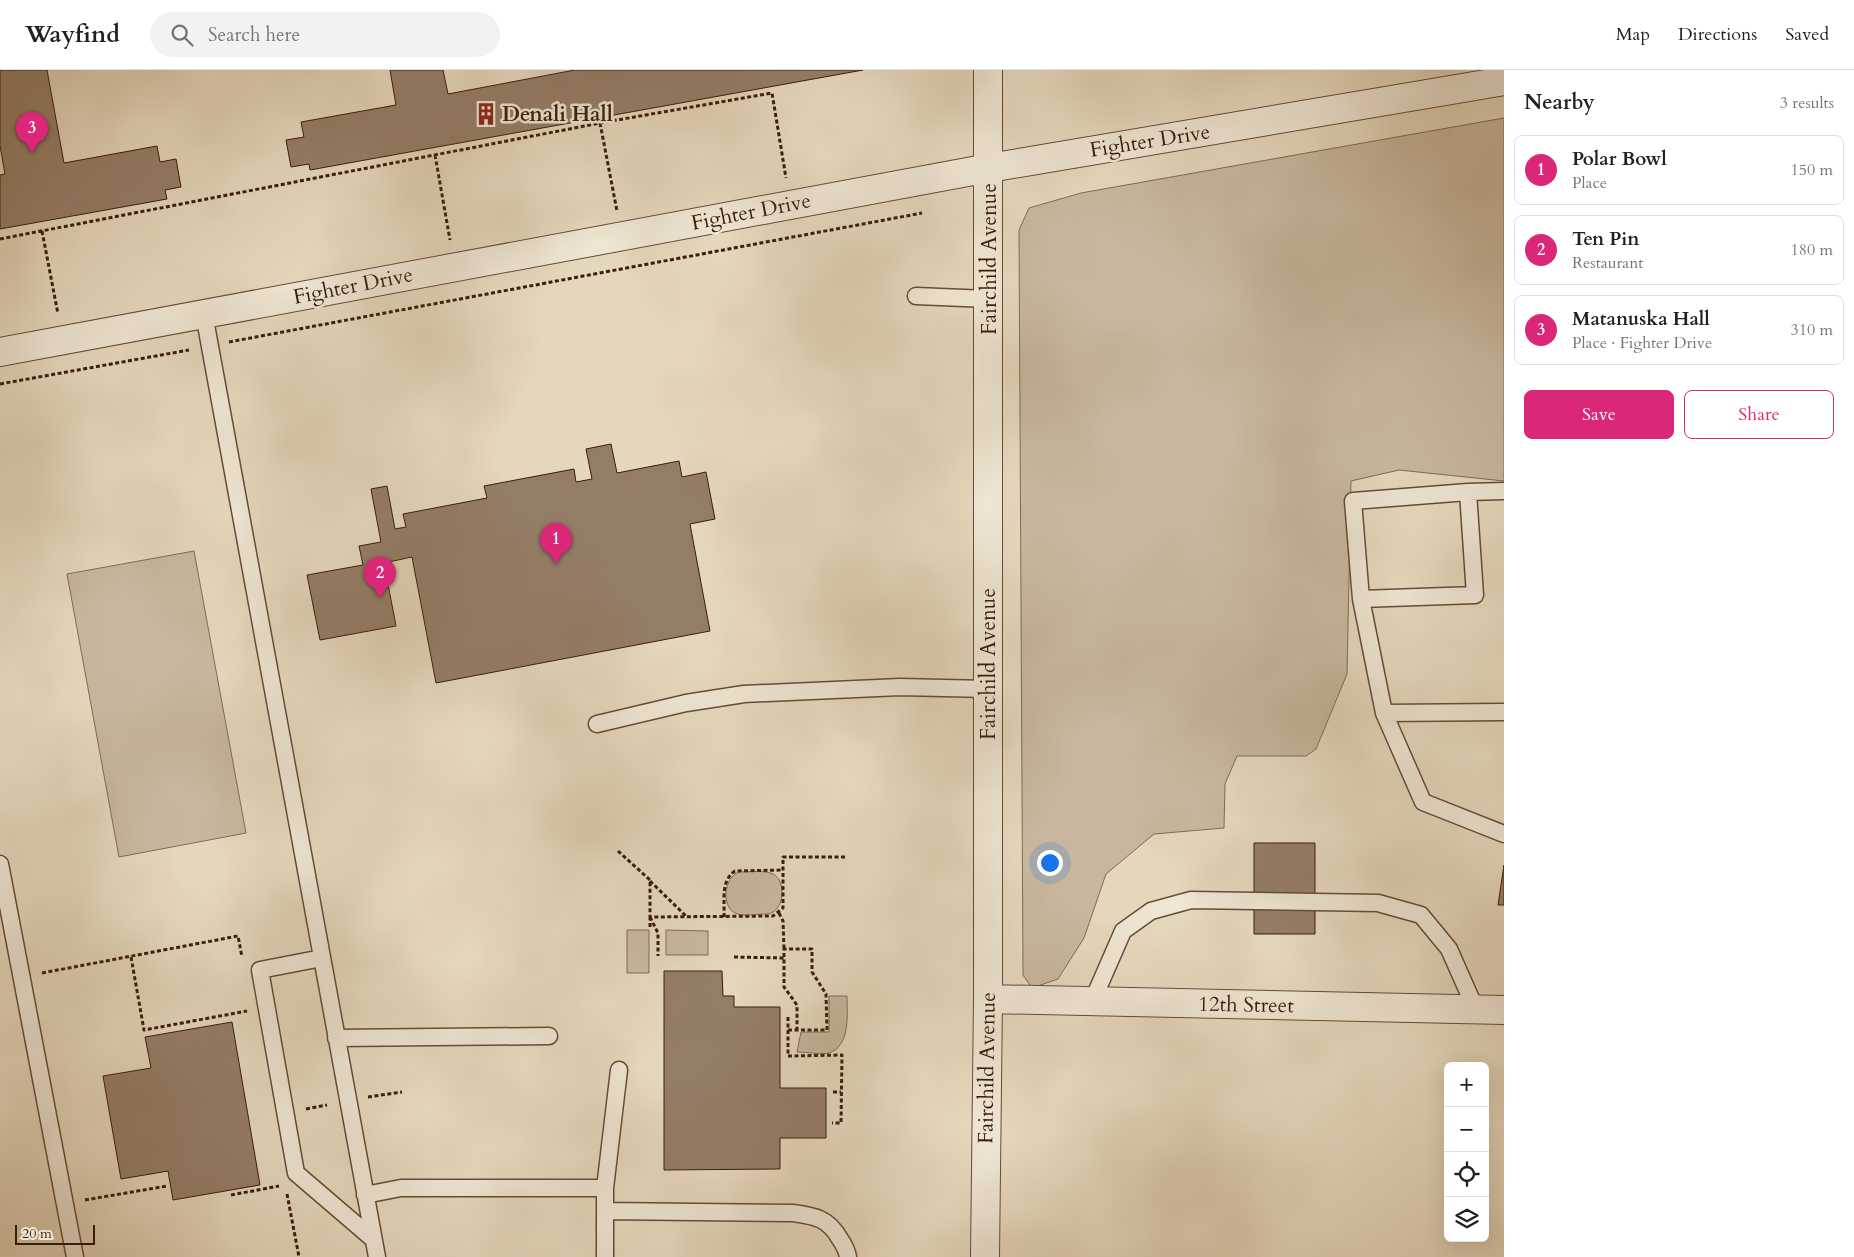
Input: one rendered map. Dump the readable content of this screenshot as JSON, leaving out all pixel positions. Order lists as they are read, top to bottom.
{
  "streets": {
    "street": ["Fighter Drive", "Fairchild Avenue", "12th Street"]
  },
  "crossings": [
    ["Fighter Drive", "Fairchild Avenue"],
    ["Fairchild Avenue", "12th Street"]
  ],
  "places": {
    "building": ["Denali Hall"]
  },
  "scale_bar": "20 m",
  "page": {
    "header": "Wayfind",
    "search": "Search here",
    "nav": ["Map", "Directions", "Saved"],
    "heading": ["Nearby", "3 results"],
    "pins": ["3", "1", "2"],
    "list": [
      {
        "mark": "1",
        "name": "Polar Bowl",
        "note": "Place",
        "value": "150 m"
      },
      {
        "mark": "2",
        "name": "Ten Pin",
        "note": "Restaurant",
        "value": "180 m"
      },
      {
        "mark": "3",
        "name": "Matanuska Hall",
        "note": "Place · Fighter Drive",
        "value": "310 m"
      }
    ],
    "buttons": ["Save", "Share"],
    "map_buttons": ["+", "−"],
    "scale": "20 m"
  }
}
